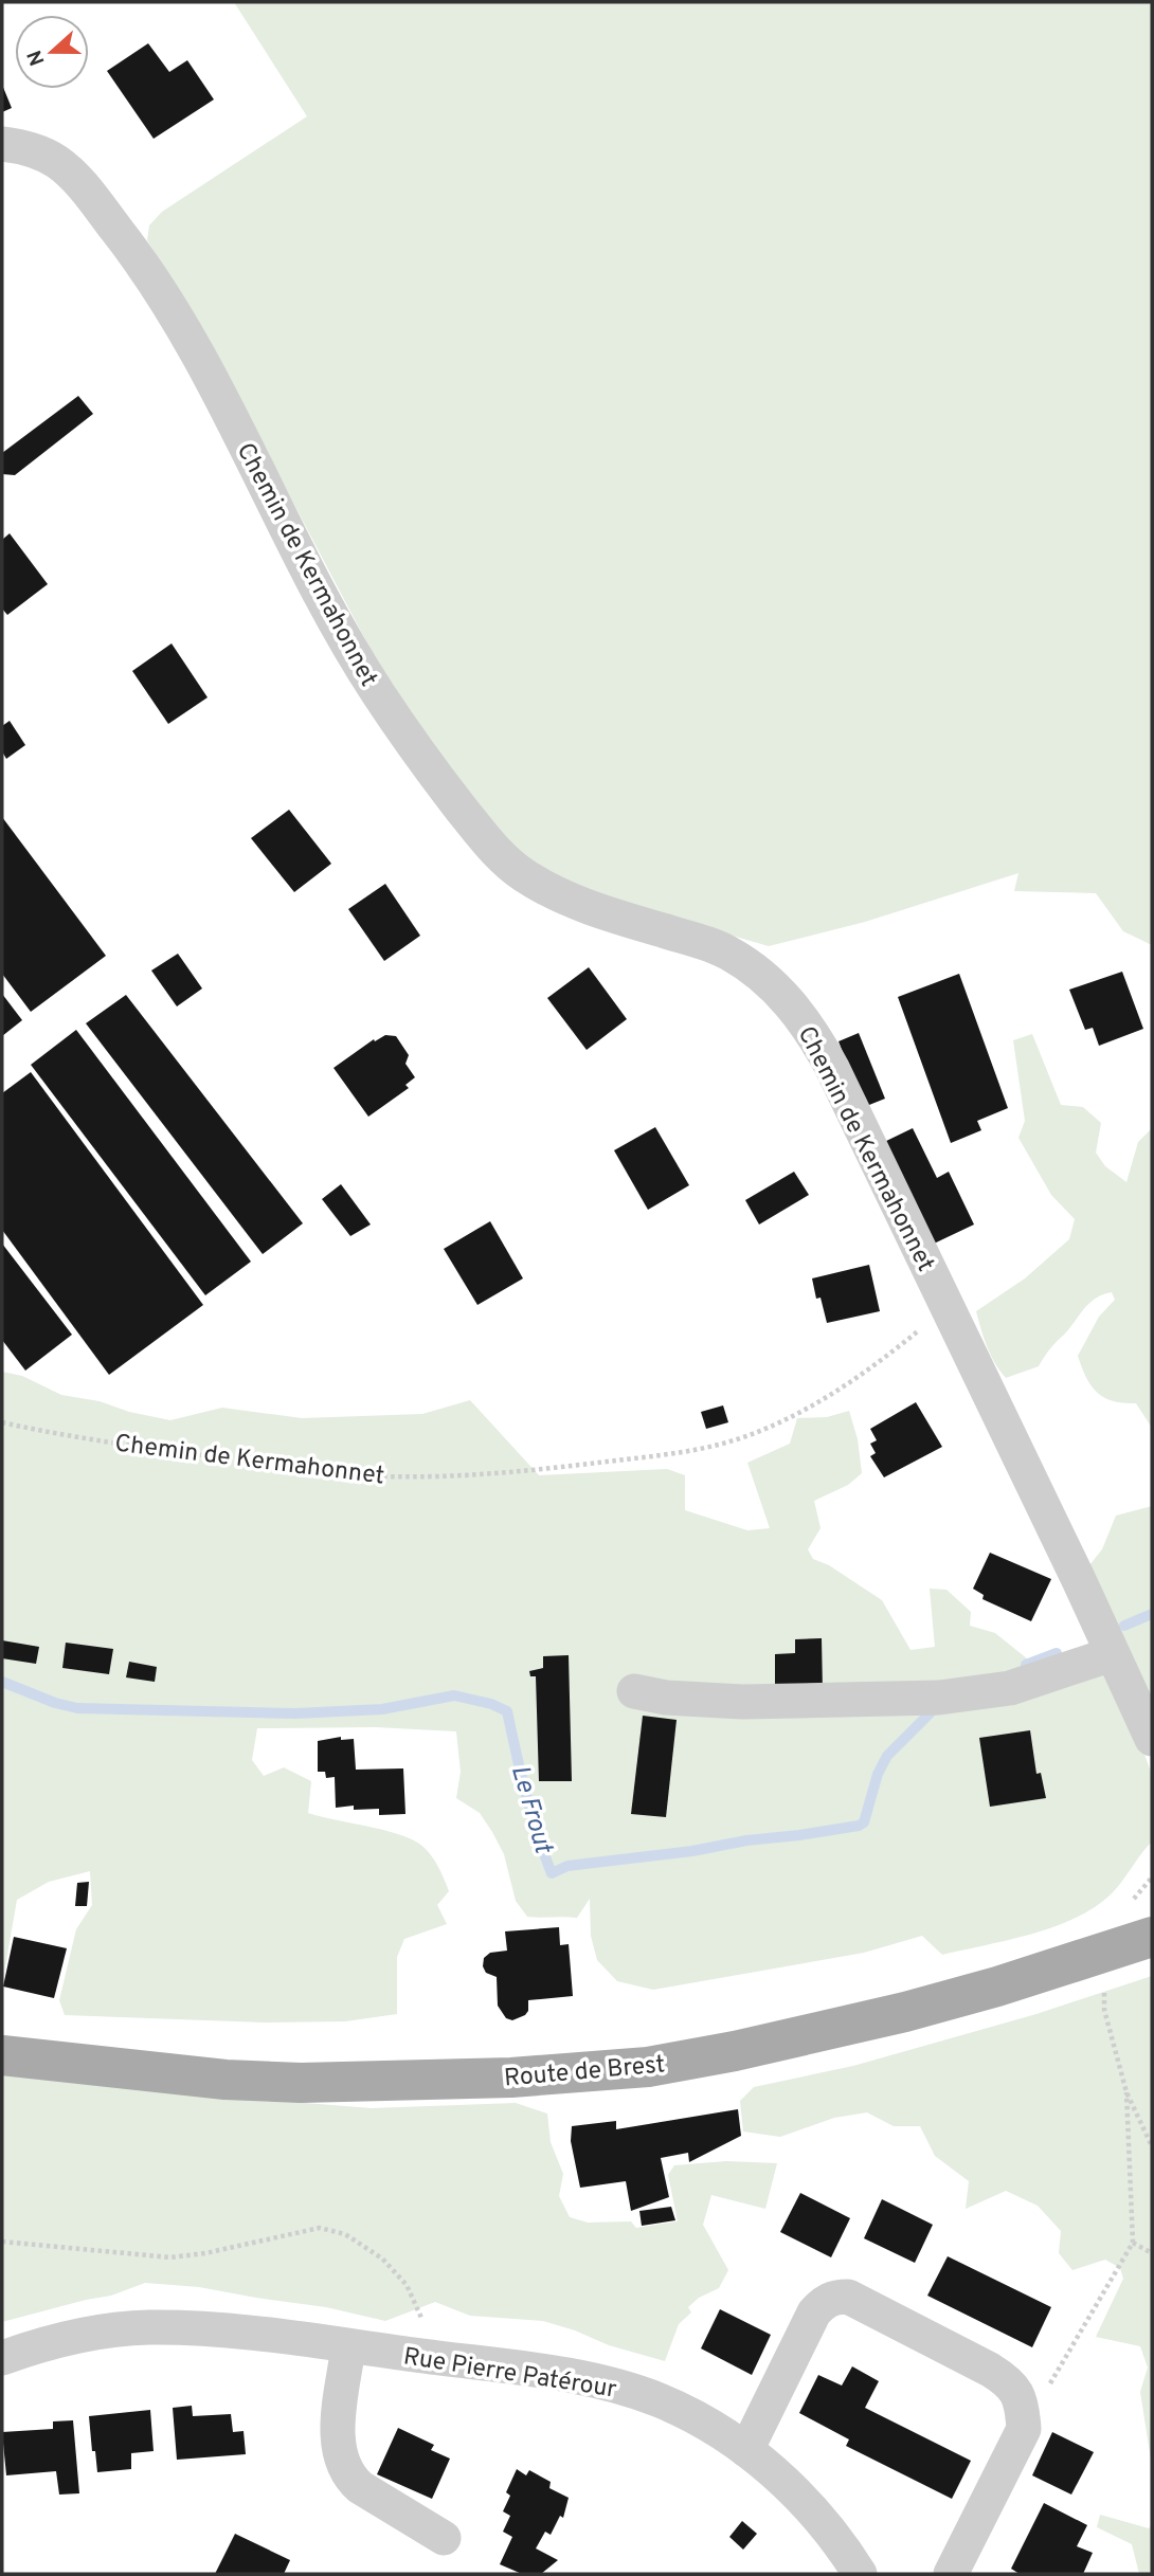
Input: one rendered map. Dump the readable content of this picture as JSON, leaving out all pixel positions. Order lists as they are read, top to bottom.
{
  "streets": {
    "main road": ["Route de Brest"],
    "street": ["Chemin de Kermahonnet", "Rue Pierre Patérour"]
  },
  "water": ["Le Frout"],
  "north": "left"
}
